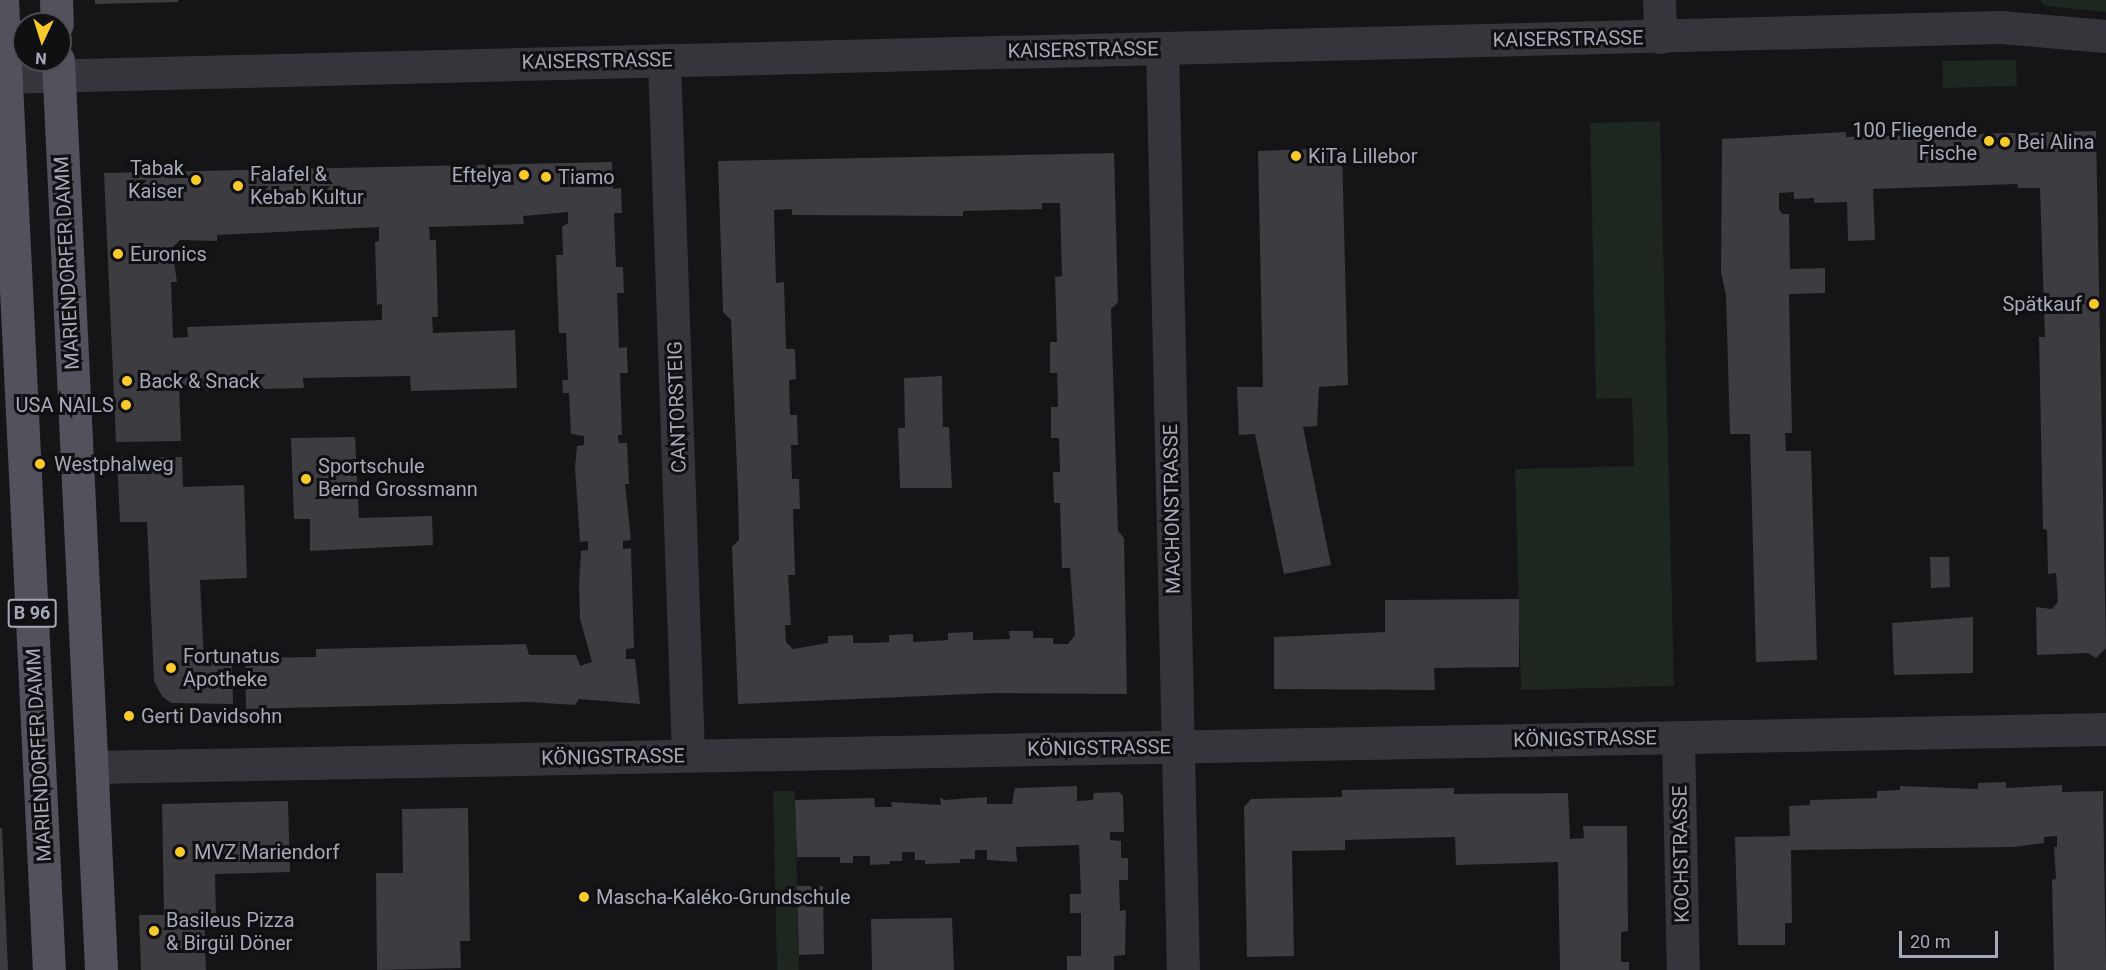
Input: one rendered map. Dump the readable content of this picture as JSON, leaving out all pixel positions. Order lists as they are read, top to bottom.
{
  "streets": {
    "main road": ["MARIENDORFER DAMM", "B 96"],
    "street": [
      "KAISERSTRASSE",
      "CANTORSTEIG",
      "MACHONSTRASSE",
      "KÖNIGSTRASSE",
      "KOCHSTRASSE"
    ]
  },
  "crossings": [
    ["KAISERSTRASSE", "CANTORSTEIG"],
    ["KAISERSTRASSE", "MACHONSTRASSE"],
    ["MARIENDORFER DAMM", "KÖNIGSTRASSE"],
    ["CANTORSTEIG", "KÖNIGSTRASSE"],
    ["MACHONSTRASSE", "KÖNIGSTRASSE"],
    ["KÖNIGSTRASSE", "KOCHSTRASSE"]
  ],
  "places": [
    "100 Fliegende Fische",
    "Bei Alina",
    "KiTa Lillebor",
    "Eftelya",
    "Tiamo",
    "Tabak Kaiser",
    "Falafel & Kebab Kultur",
    "Euronics",
    "Spätkauf",
    "Back & Snack",
    "USA NAILS",
    "Westphalweg",
    "Sportschule Bernd Grossmann",
    "Fortunatus Apotheke",
    "Gerti Davidsohn",
    "MVZ Mariendorf",
    "Mascha-Kaléko-Grundschule",
    "Basileus Pizza & Birgül Döner"
  ],
  "scale_bar": "20 m",
  "north": "bottom"
}
